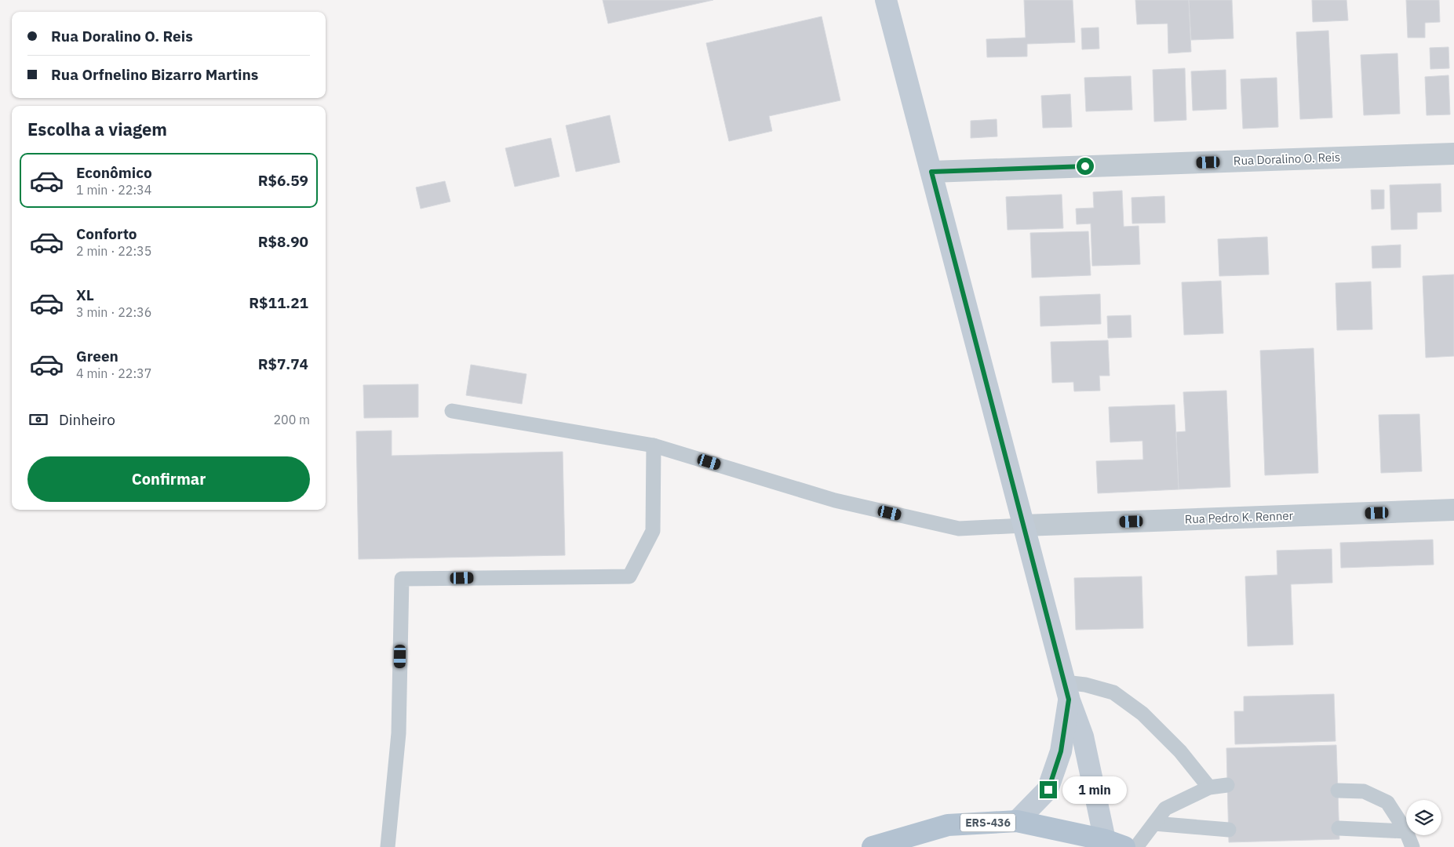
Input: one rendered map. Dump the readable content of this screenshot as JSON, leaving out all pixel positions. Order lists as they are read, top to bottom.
{
  "streets": {
    "main road": ["ERS-436"],
    "street": ["Rua Doralino O. Reis", "Rua Pedro K. Renner"]
  },
  "page": {
    "banner": ["Rua Doralino O. Reis", "Rua Orfnelino Bizarro Martins"],
    "heading": "Escolha a viagem",
    "list": [
      {
        "name": "Econômico",
        "note": "1 min · 22:34",
        "value": "R$6.59"
      },
      {
        "name": "Conforto",
        "note": "2 min · 22:35",
        "value": "R$8.90"
      },
      {
        "name": "XL",
        "note": "3 min · 22:36",
        "value": "R$11.21"
      },
      {
        "name": "Green",
        "note": "4 min · 22:37",
        "value": "R$7.74"
      }
    ],
    "pay": ["Dinheiro", "200 m"],
    "buttons": "Confirmar",
    "bubble": "1 min"
  }
}
